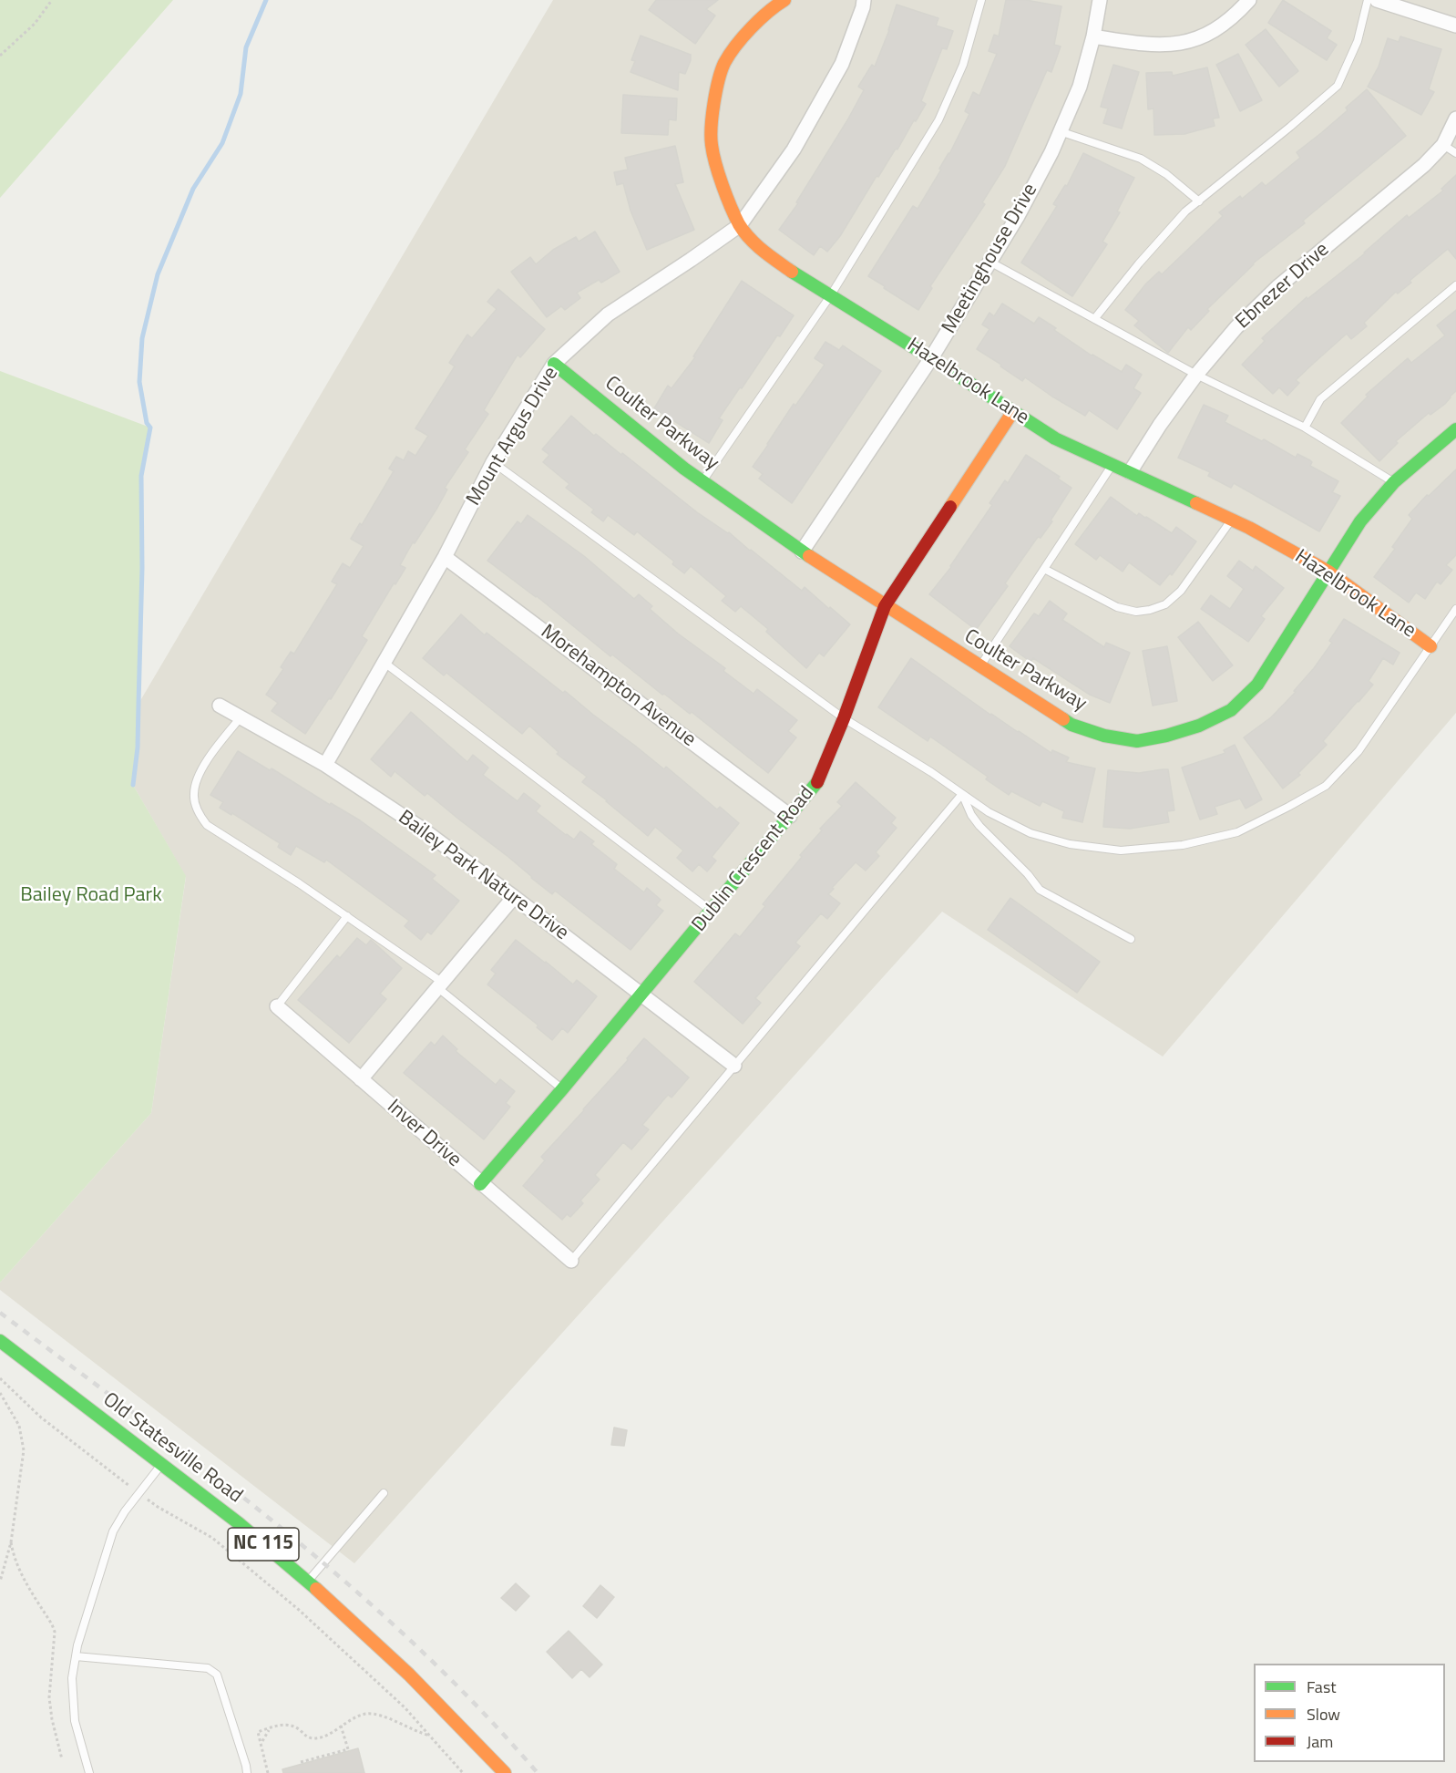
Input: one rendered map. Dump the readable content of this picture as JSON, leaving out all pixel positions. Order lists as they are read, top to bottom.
{
  "streets": {
    "street": [
      "Meetinghouse Drive",
      "Ebnezer Drive",
      "Hazelbrook Lane",
      "Coulter Parkway",
      "Mount Argus Drive",
      "Morehampton Avenue",
      "Dublin Crescent Road",
      "Bailey Park Nature Drive",
      "Inver Drive",
      "Old Statesville Road",
      "NC 115"
    ]
  },
  "crossings": [
    ["Meetinghouse Drive", "Hazelbrook Lane"],
    ["Meetinghouse Drive", "Coulter Parkway"],
    ["Ebnezer Drive", "Hazelbrook Lane"],
    ["Hazelbrook Lane", "Coulter Parkway"],
    ["Hazelbrook Lane", "Mount Argus Drive"],
    ["Hazelbrook Lane", "Dublin Crescent Road"],
    ["Coulter Parkway", "Mount Argus Drive"],
    ["Coulter Parkway", "Dublin Crescent Road"],
    ["Mount Argus Drive", "Morehampton Avenue"],
    ["Mount Argus Drive", "Bailey Park Nature Drive"],
    ["Morehampton Avenue", "Dublin Crescent Road"],
    ["Dublin Crescent Road", "Bailey Park Nature Drive"],
    ["Dublin Crescent Road", "Inver Drive"]
  ],
  "parks": ["Bailey Road Park"],
  "legend": ["Fast", "Slow", "Jam"]
}
